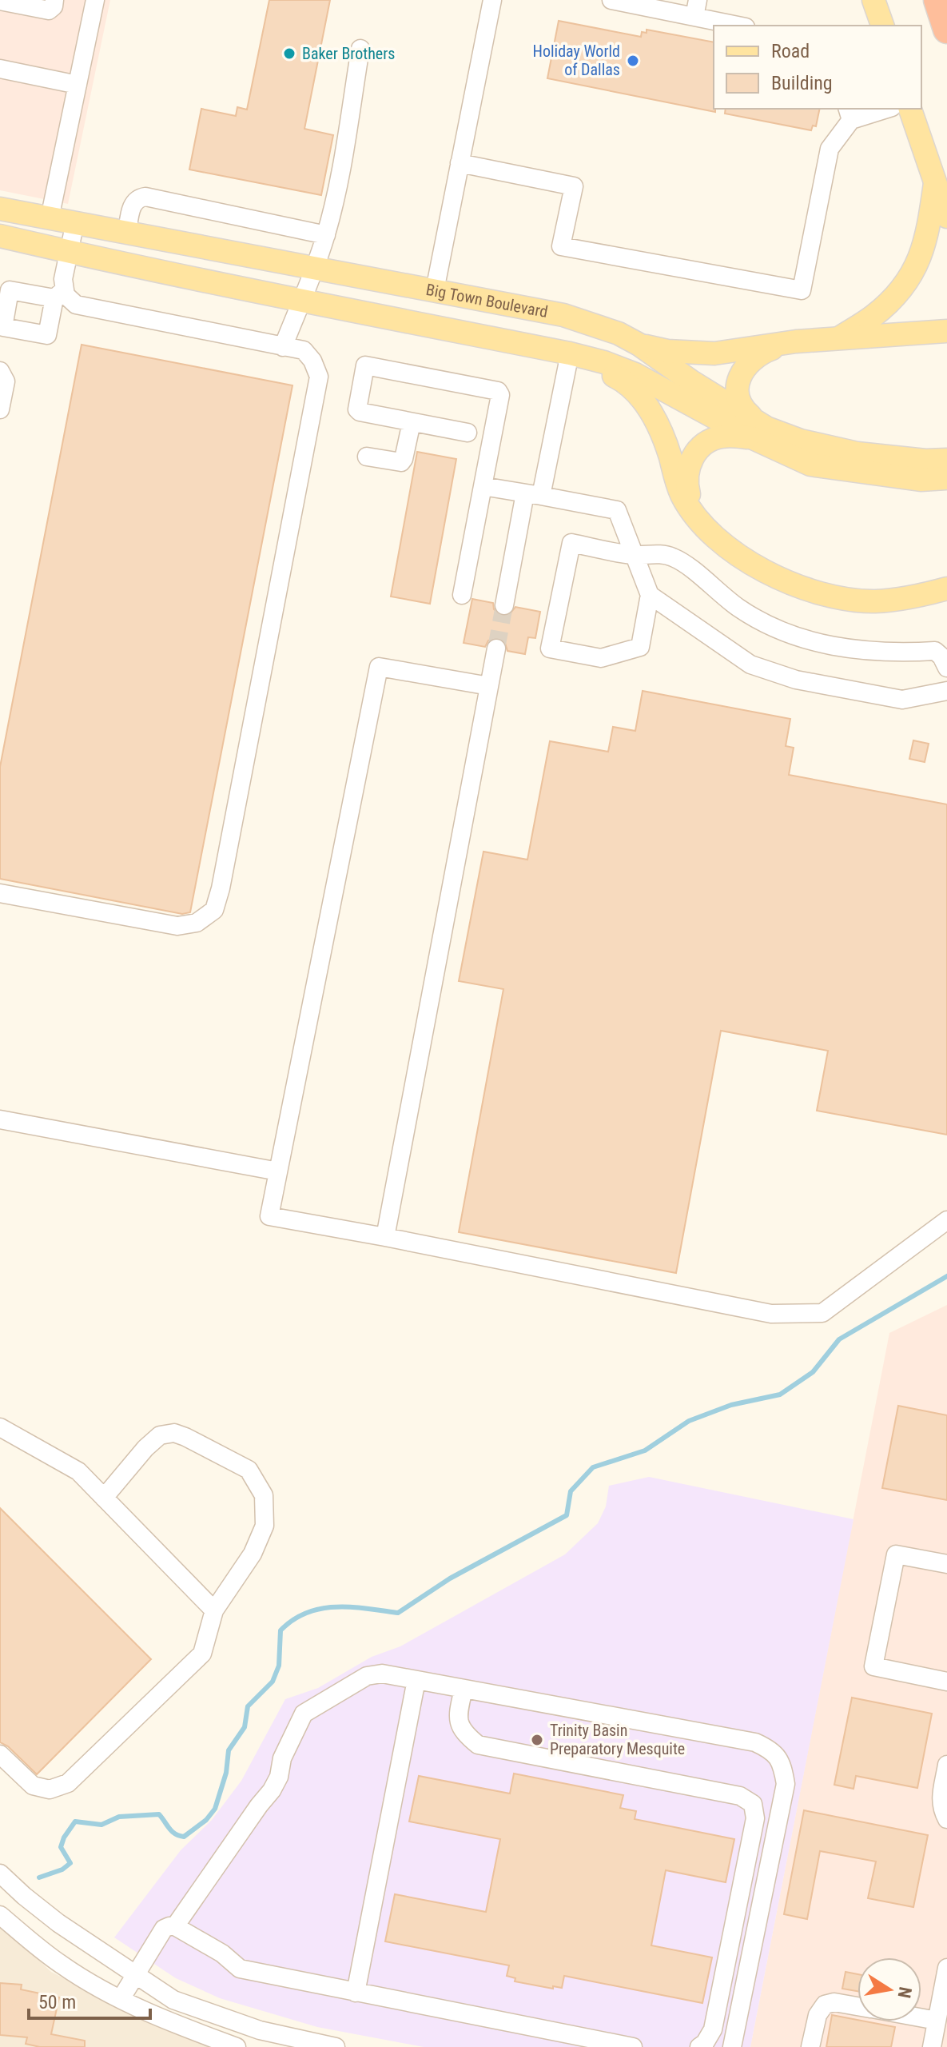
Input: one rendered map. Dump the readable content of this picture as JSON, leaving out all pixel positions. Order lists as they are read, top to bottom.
{
  "streets": {
    "main road": ["Big Town Boulevard"]
  },
  "places": ["Baker Brothers", "Holiday World of Dallas", "Trinity Basin Preparatory Mesquite"],
  "legend": ["Road", "Building"],
  "scale_bar": "50 m",
  "north": "right"
}
